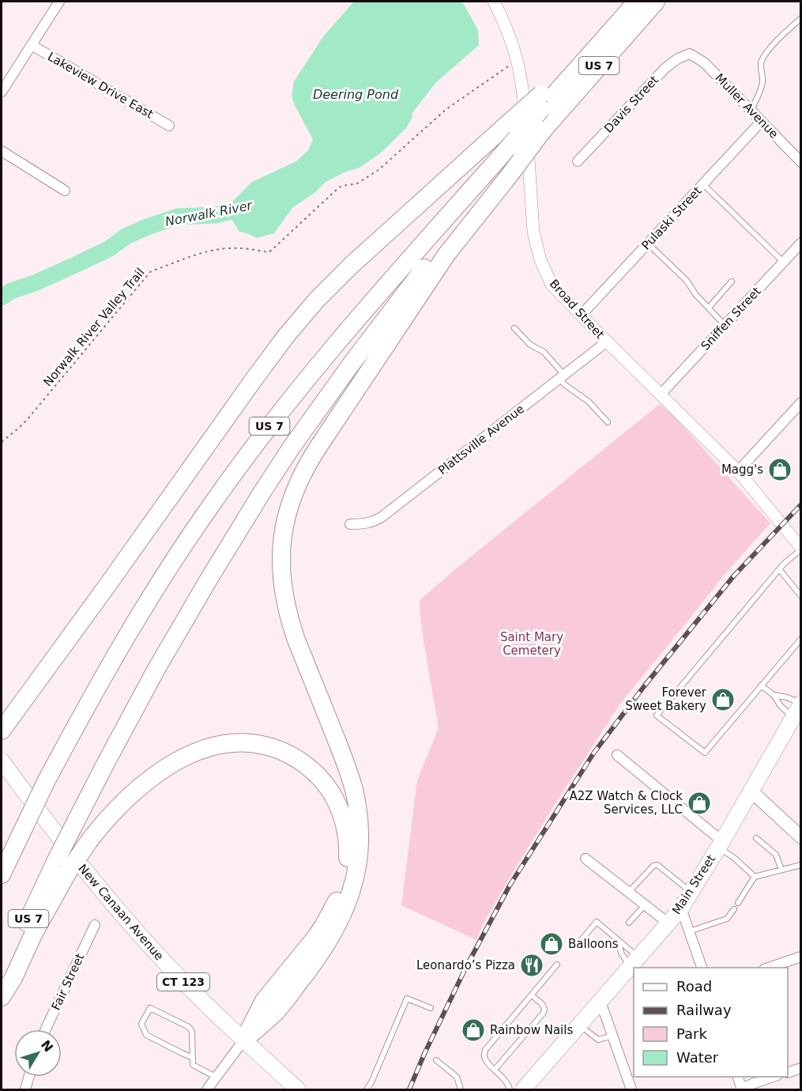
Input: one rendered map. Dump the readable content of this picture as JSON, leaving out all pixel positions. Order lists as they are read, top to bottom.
{
  "streets": {
    "highway": ["US 7"],
    "main road": ["Main Street", "New Canaan Avenue", "CT 123"],
    "street": [
      "Lakeview Drive East",
      "Davis Street",
      "Muller Avenue",
      "Pulaski Street",
      "Broad Street",
      "Sniffen Street",
      "Plattsville Avenue",
      "Fair Street"
    ],
    "path": ["Norwalk River Valley Trail"]
  },
  "crossings": [
    ["Davis Street", "Muller Avenue"],
    ["Muller Avenue", "Pulaski Street"],
    ["Pulaski Street", "Broad Street"],
    ["Broad Street", "Sniffen Street"],
    ["Broad Street", "Norwalk River Valley Trail"],
    ["Broad Street", "Plattsville Avenue"]
  ],
  "water": ["Deering Pond", "Norwalk River"],
  "parks": ["Saint Mary Cemetery"],
  "places": {
    "shop": [
      "Magg's",
      "Forever Sweet Bakery",
      "A2Z Watch & Clock Services, LLC",
      "Balloons",
      "Rainbow Nails"
    ],
    "restaurant": ["Leonardo’s Pizza"]
  },
  "legend": [
    "Road",
    "Railway",
    "Park",
    "Water"
  ],
  "north": "top right"
}
